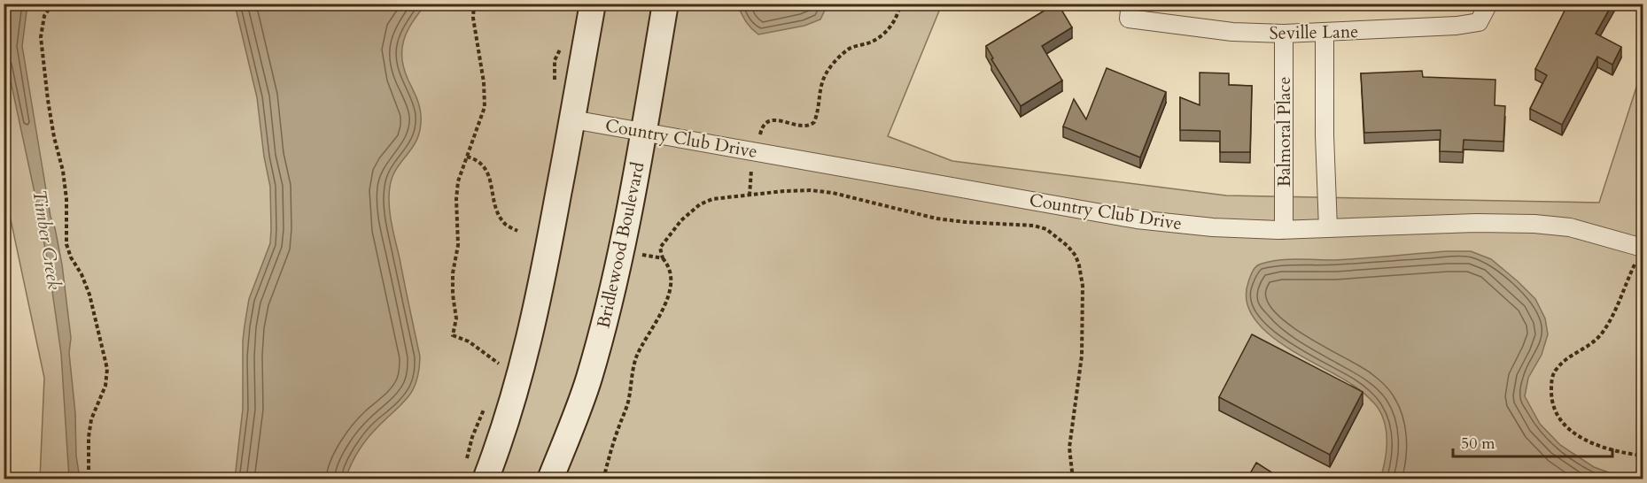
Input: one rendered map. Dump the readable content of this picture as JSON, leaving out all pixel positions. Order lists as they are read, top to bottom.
{
  "streets": {
    "main road": ["Bridlewood Boulevard"],
    "street": ["Seville Lane", "Balmoral Place", "Country Club Drive"]
  },
  "crossings": [
    ["Seville Lane", "Balmoral Place"],
    ["Balmoral Place", "Country Club Drive"],
    ["Country Club Drive", "Bridlewood Boulevard"]
  ],
  "water": ["Timber Creek"],
  "scale_bar": "50 m"
}
